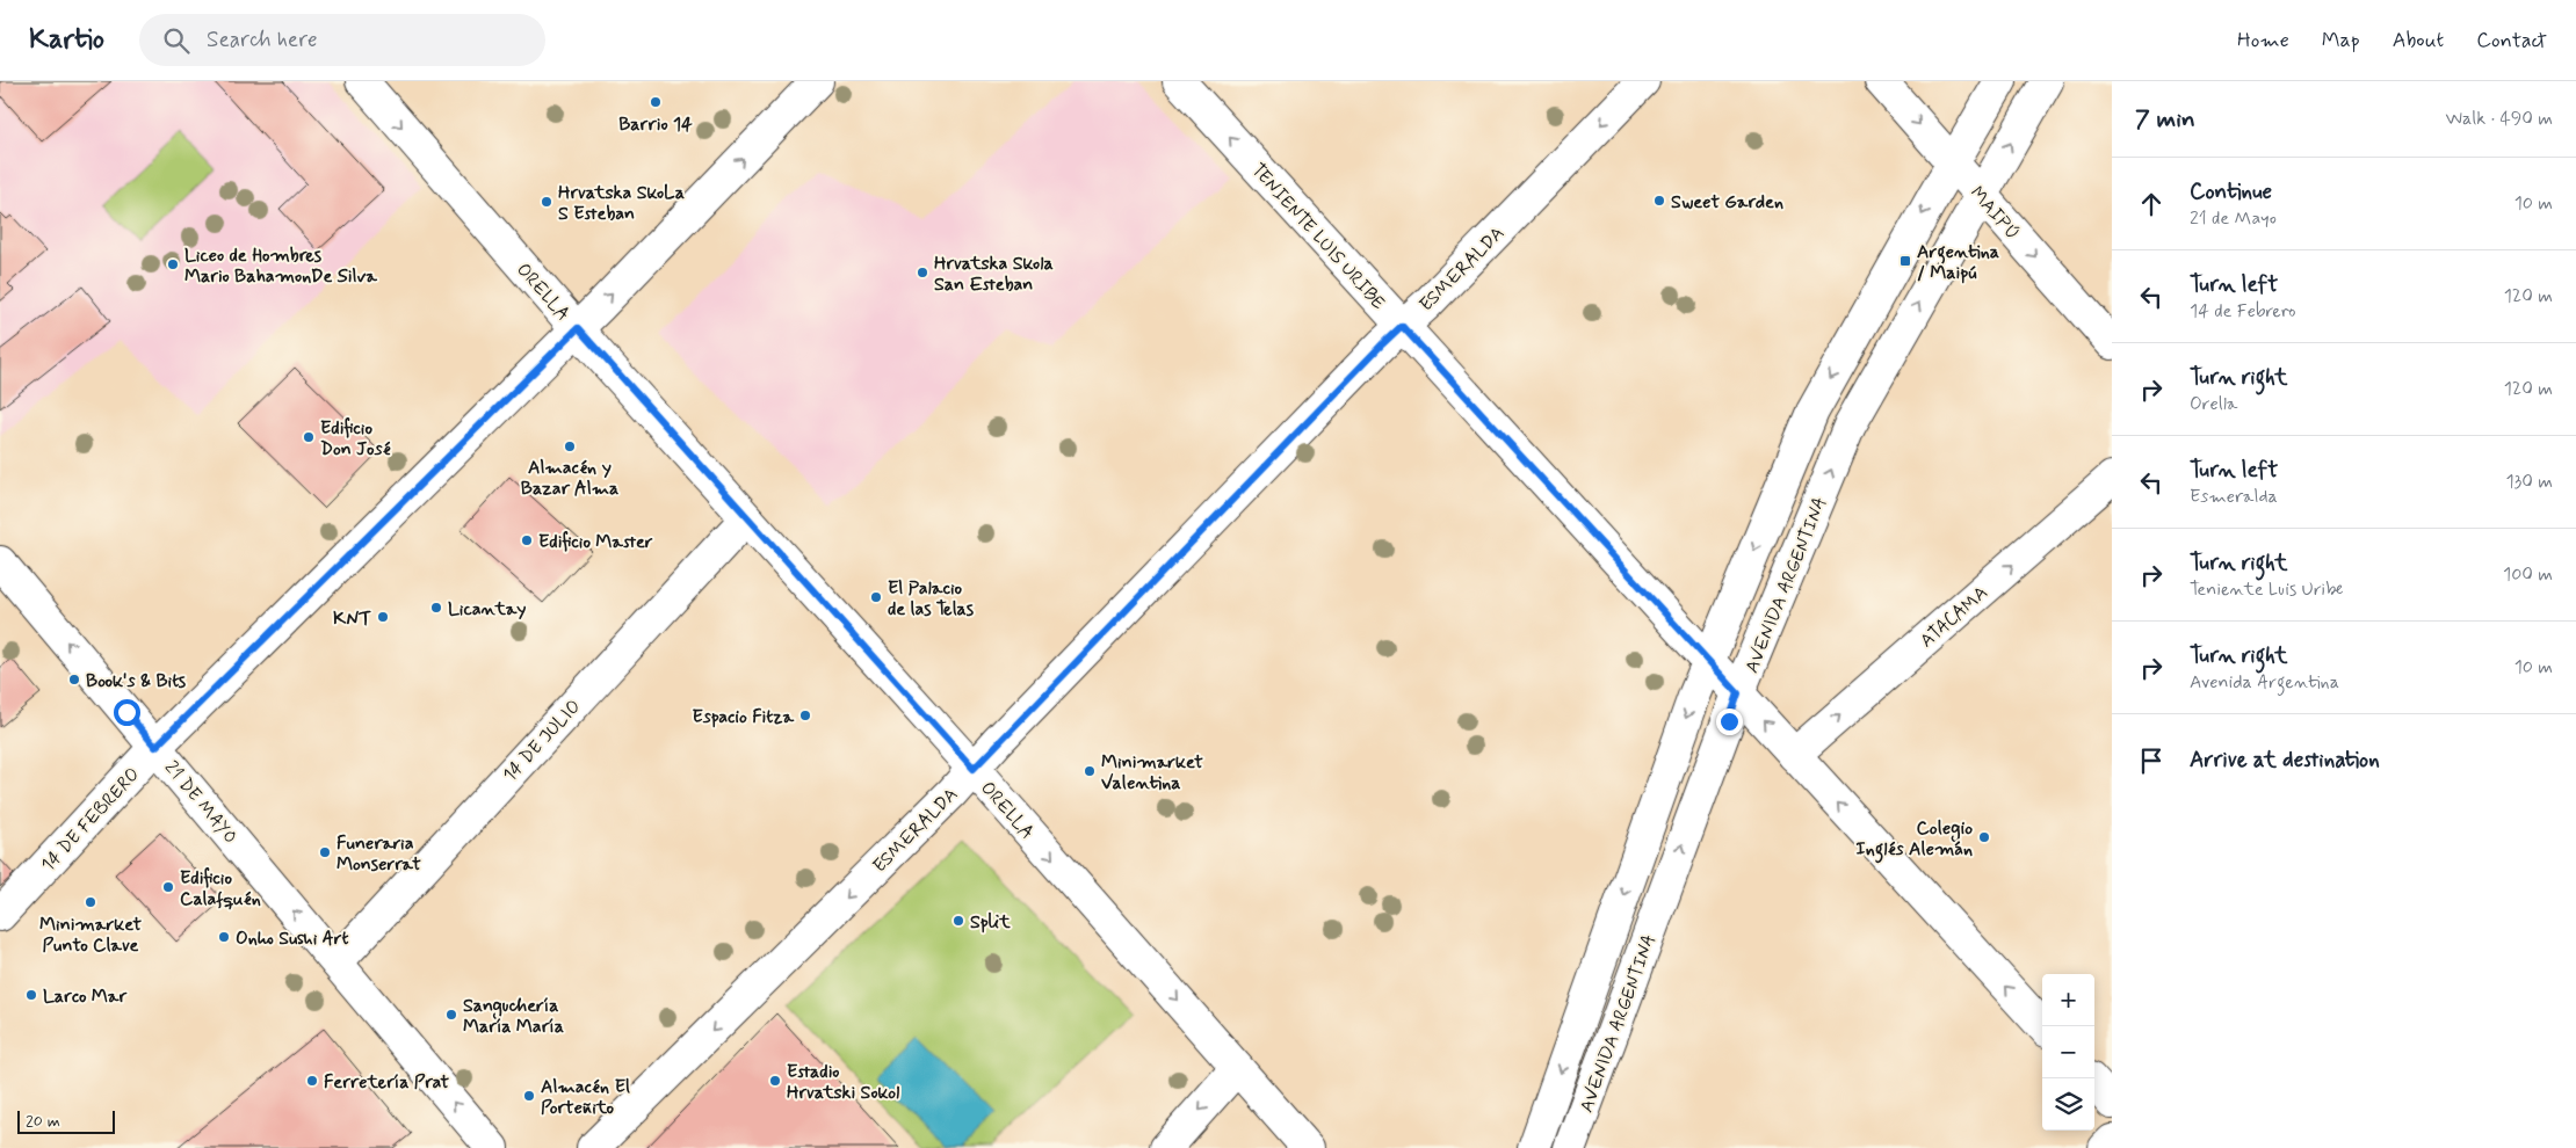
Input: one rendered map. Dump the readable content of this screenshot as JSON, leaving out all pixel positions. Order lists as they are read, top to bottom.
{
  "streets": {
    "street": [
      "MAIPÚ",
      "TENIENTE LUIS URIBE",
      "ESMERALDA",
      "ORELLA",
      "AVENIDA ARGENTINA",
      "ATACAMA",
      "14 DE JULIO",
      "21 DE MAYO",
      "14 DE FEBRERO"
    ]
  },
  "crossings": [
    ["MAIPÚ", "AVENIDA ARGENTINA"],
    ["TENIENTE LUIS URIBE", "ESMERALDA"],
    ["TENIENTE LUIS URIBE", "AVENIDA ARGENTINA"],
    ["TENIENTE LUIS URIBE", "ATACAMA"],
    ["ESMERALDA", "ORELLA"],
    ["ORELLA", "14 DE JULIO"],
    ["ORELLA", "14 DE FEBRERO"],
    ["14 DE JULIO", "21 DE MAYO"],
    ["21 DE MAYO", "14 DE FEBRERO"]
  ],
  "one_way": [
    "MAIPÚ",
    "TENIENTE LUIS URIBE",
    "ESMERALDA",
    "ORELLA",
    "ATACAMA",
    "21 DE MAYO"
  ],
  "places": {
    "other": [
      "Barrio 14",
      "Sweet Garden",
      "Hrvatska SkoLa S Esteban",
      "Liceo de Hombres Mario BahamonDe Silva",
      "Hrvatska Skola San Esteban",
      "Edificio Don José",
      "Almacén y Bazar Alma",
      "Edificio Master",
      "El Palacio de las Telas",
      "Licantay",
      "KNT",
      "Book's & Bits",
      "Espacio Fitza",
      "Minimarket Valentina",
      "Colegio Inglés Alemán",
      "Funeraria Monserrat",
      "Edificio Calafquén",
      "Minimarket Punto Clave",
      "Split",
      "Onho Sushi Art",
      "Larco Mar",
      "Sanguchería María María",
      "Ferretería Prat",
      "Estadio Hrvatski Sokol",
      "Almacén El Porteñito"
    ],
    "transit": ["Argentina / Maipú"]
  },
  "scale_bar": "20 m",
  "page": {
    "header": "Kartio",
    "search": "Search here",
    "nav": [
      "Home",
      "Map",
      "About",
      "Contact"
    ],
    "heading": ["7 min", "Walk · 490 m"],
    "list": [
      ["Continue", "21 de Mayo", "10 m"],
      ["Turn left", "14 de Febrero", "120 m"],
      ["Turn right", "Orella", "120 m"],
      ["Turn left", "Esmeralda", "130 m"],
      ["Turn right", "Teniente Luis Uribe", "100 m"],
      ["Turn right", "Avenida Argentina", "10 m"],
      "Arrive at destination"
    ],
    "map_buttons": ["+", "−"],
    "scale": "20 m"
  }
}
